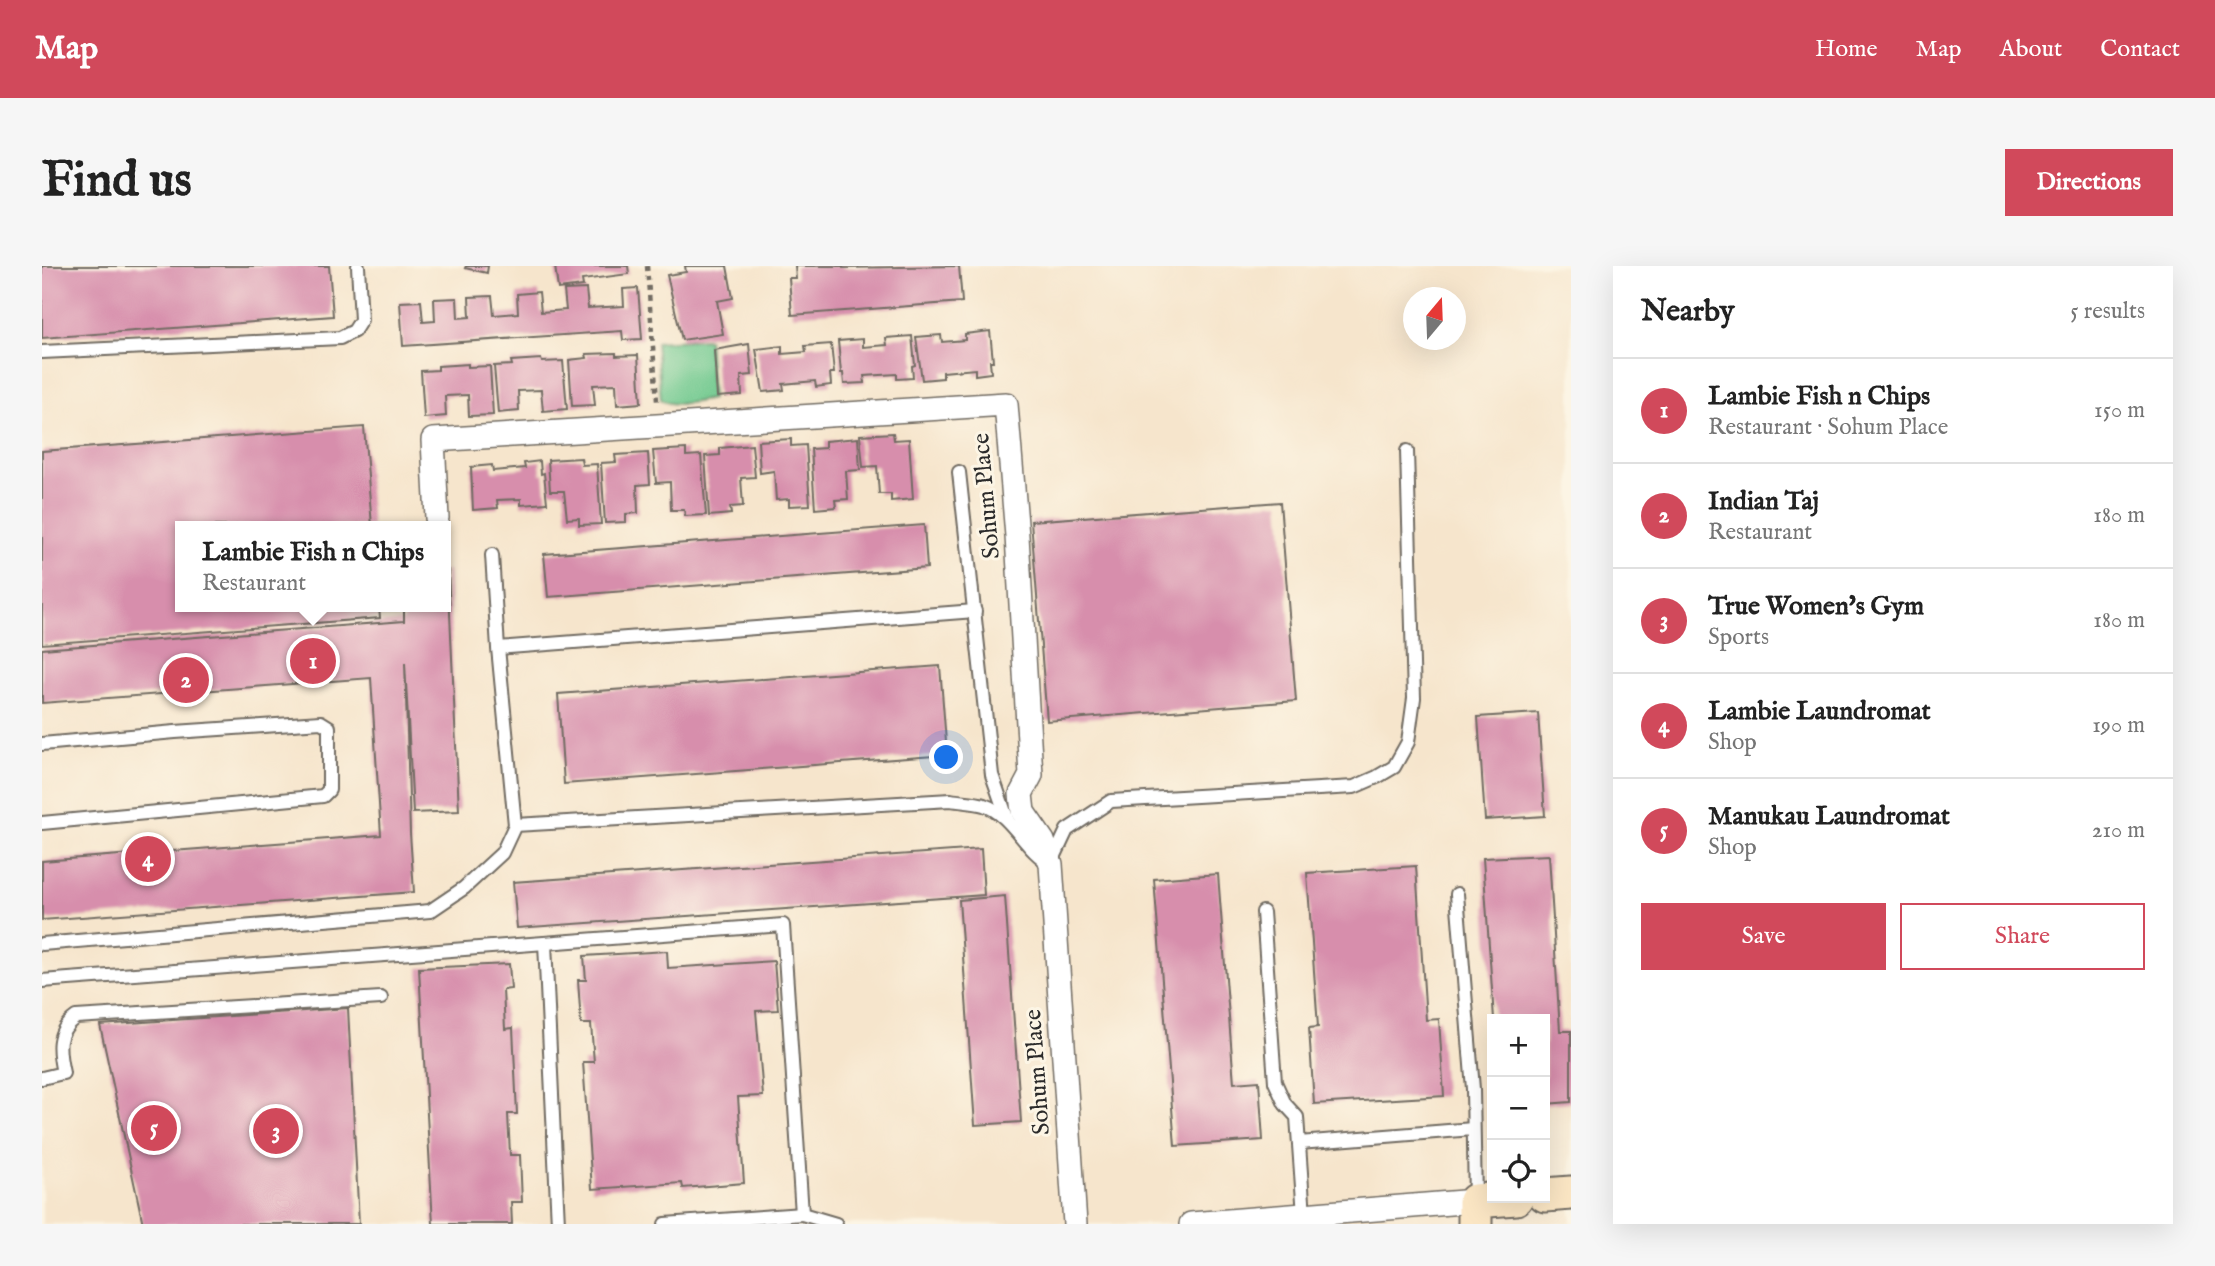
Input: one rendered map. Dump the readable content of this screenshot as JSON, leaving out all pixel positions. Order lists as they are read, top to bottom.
{
  "streets": {
    "street": ["Sohum Place"]
  },
  "north": "top",
  "page": {
    "header": "Map",
    "nav": [
      "Home",
      "Map",
      "About",
      "Contact"
    ],
    "buttons": [
      "Directions",
      ["Save", "Share"]
    ],
    "title": "Find us",
    "heading": ["Nearby", "5 results"],
    "list": [
      {
        "mark": "1",
        "name": "Lambie Fish n Chips",
        "note": "Restaurant · Sohum Place",
        "value": "150 m"
      },
      {
        "mark": "2",
        "name": "Indian Taj",
        "note": "Restaurant",
        "value": "180 m"
      },
      {
        "mark": "3",
        "name": "True Women's Gym",
        "note": "Sports",
        "value": "180 m"
      },
      {
        "mark": "4",
        "name": "Lambie Laundromat",
        "note": "Shop",
        "value": "190 m"
      },
      {
        "mark": "5",
        "name": "Manukau Laundromat",
        "note": "Shop",
        "value": "210 m"
      }
    ],
    "popup": ["Lambie Fish n Chips", "Restaurant"],
    "pins": [
      "1",
      "2",
      "4",
      "5",
      "3"
    ],
    "map_buttons": ["+", "−"]
  }
}
